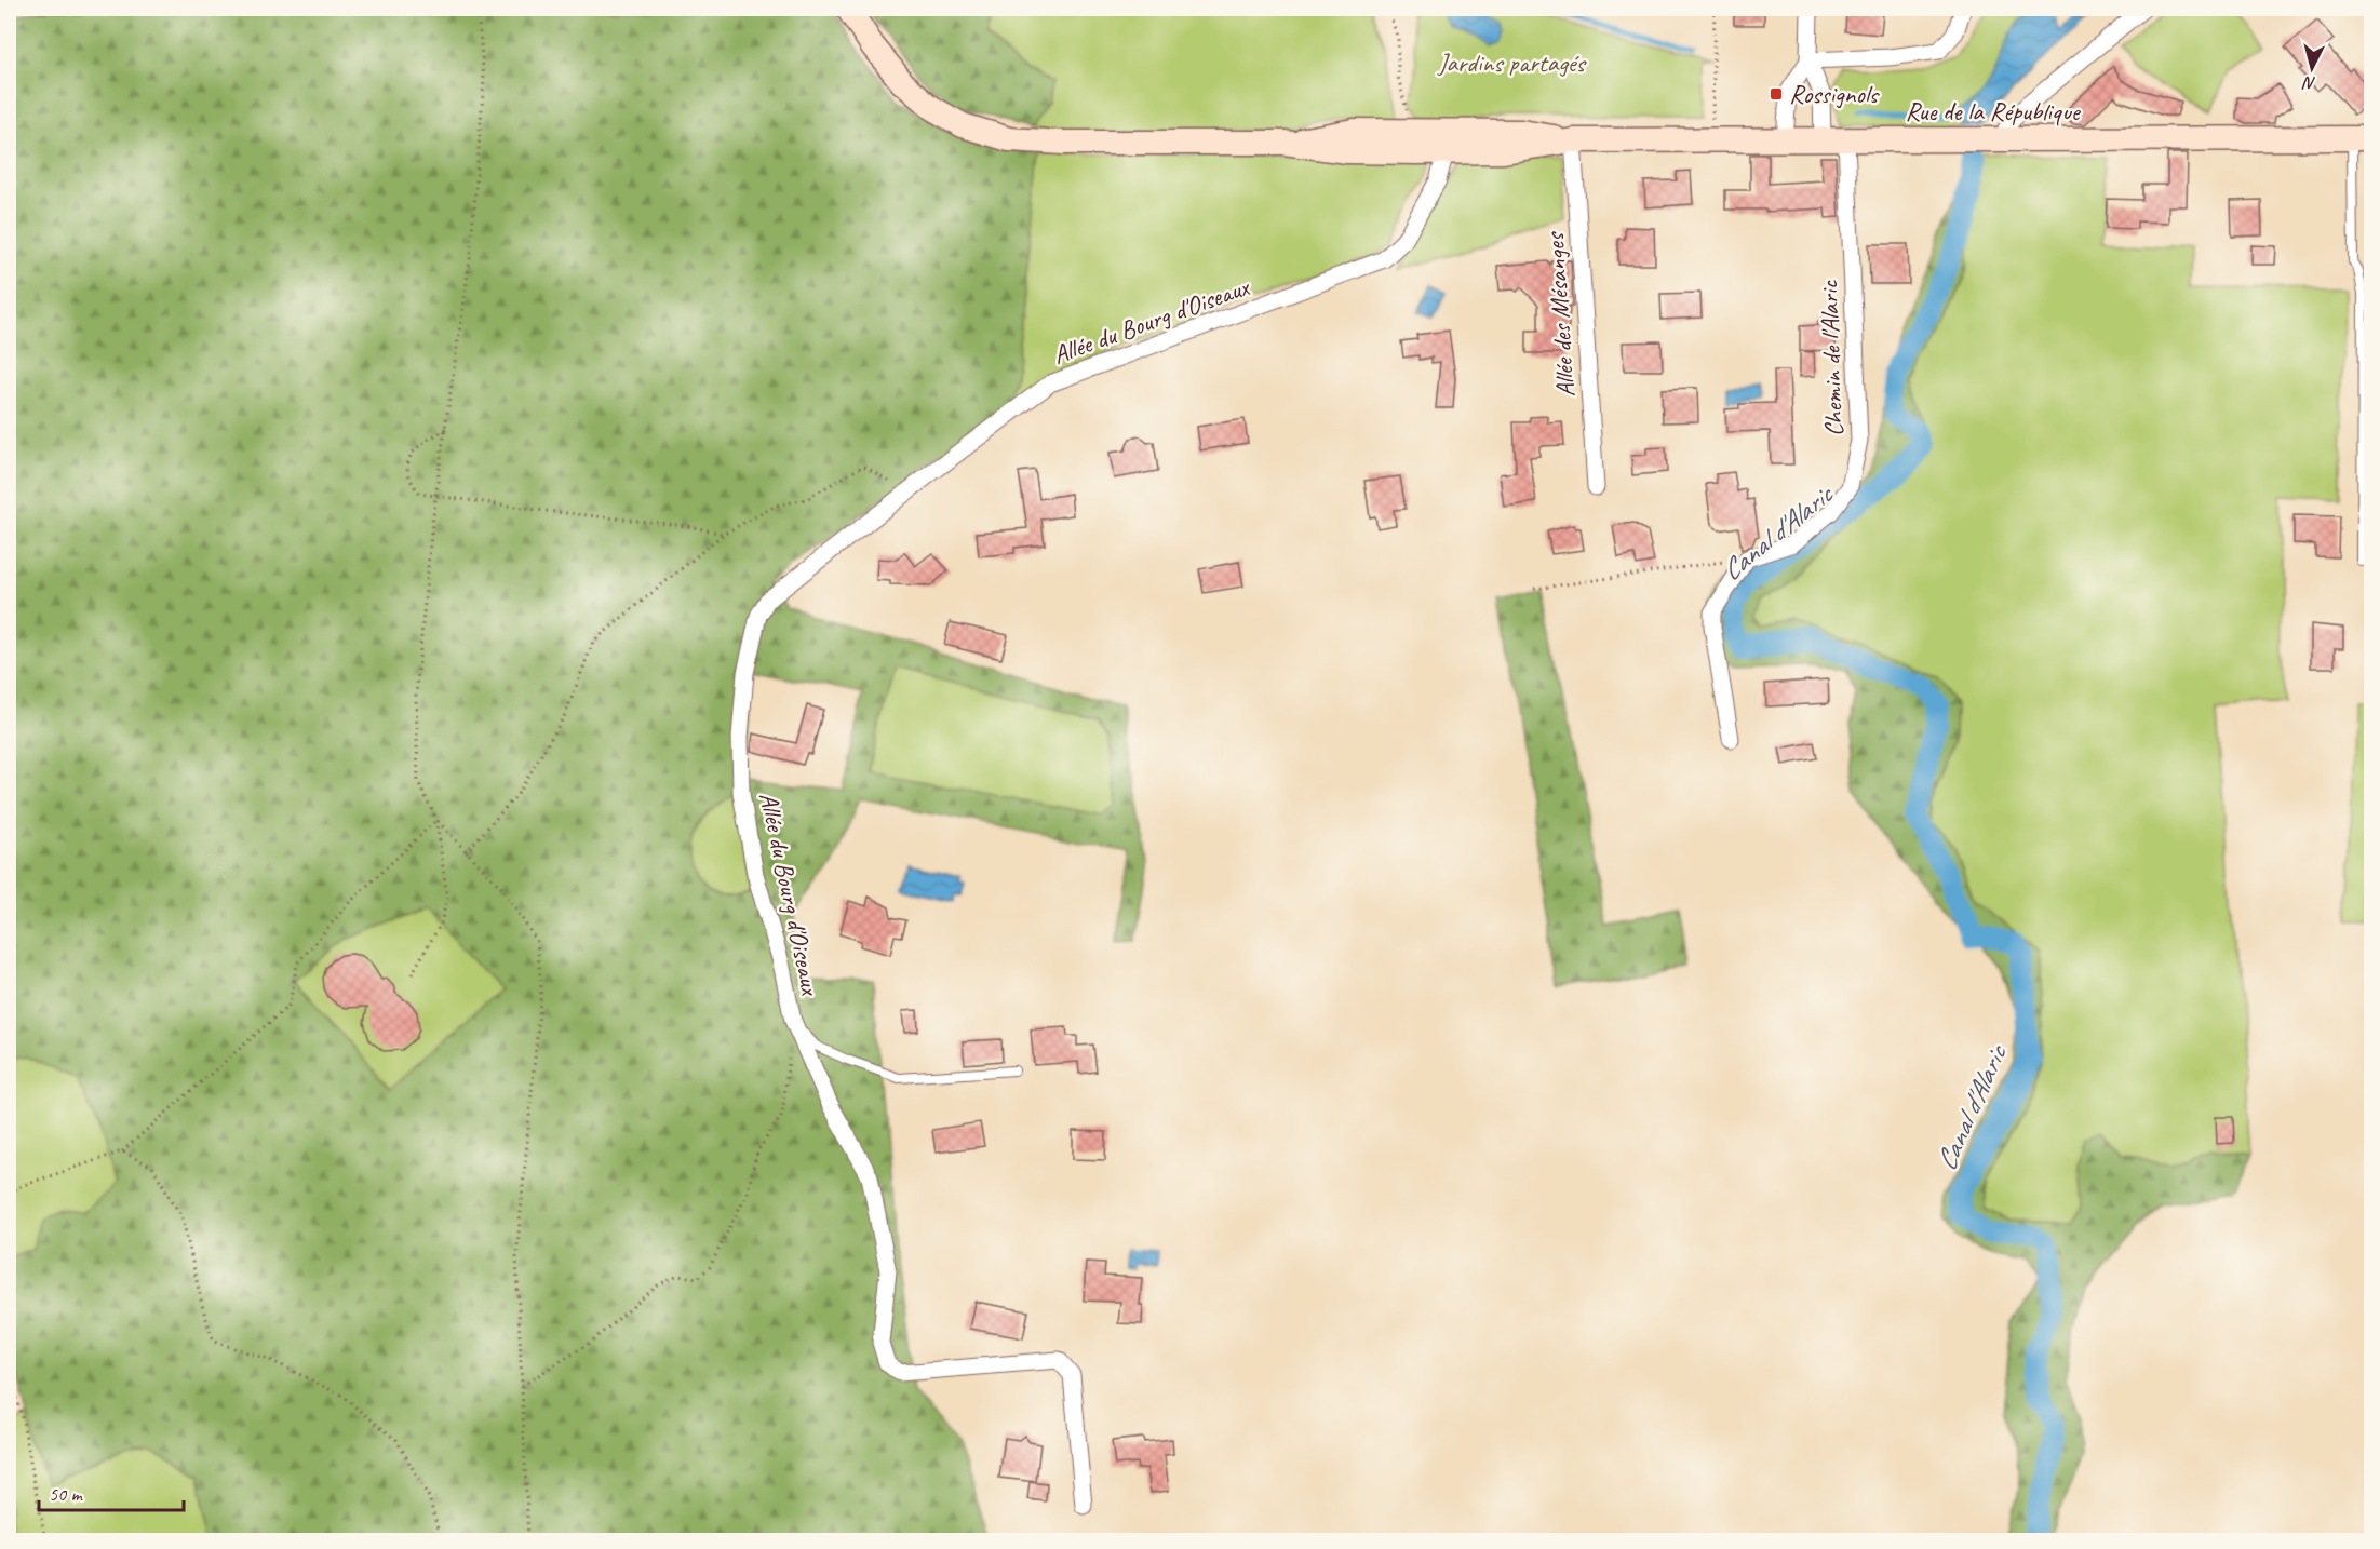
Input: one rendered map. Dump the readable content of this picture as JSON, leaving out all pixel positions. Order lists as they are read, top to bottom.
{
  "streets": {
    "street": [
      "Rue de la République",
      "Allée des Mésanges",
      "Allée du Bourg d'Oiseaux",
      "Chemin de l'Alaric"
    ]
  },
  "crossings": [
    ["Rue de la République", "Allée des Mésanges"],
    ["Rue de la République", "Allée du Bourg d'Oiseaux"],
    ["Rue de la République", "Chemin de l'Alaric"]
  ],
  "water": ["Canal d'Alaric"],
  "parks": ["Jardins partagés"],
  "places": {
    "transit": ["Rossignols"]
  },
  "scale_bar": "50 m",
  "north": "bottom"
}
